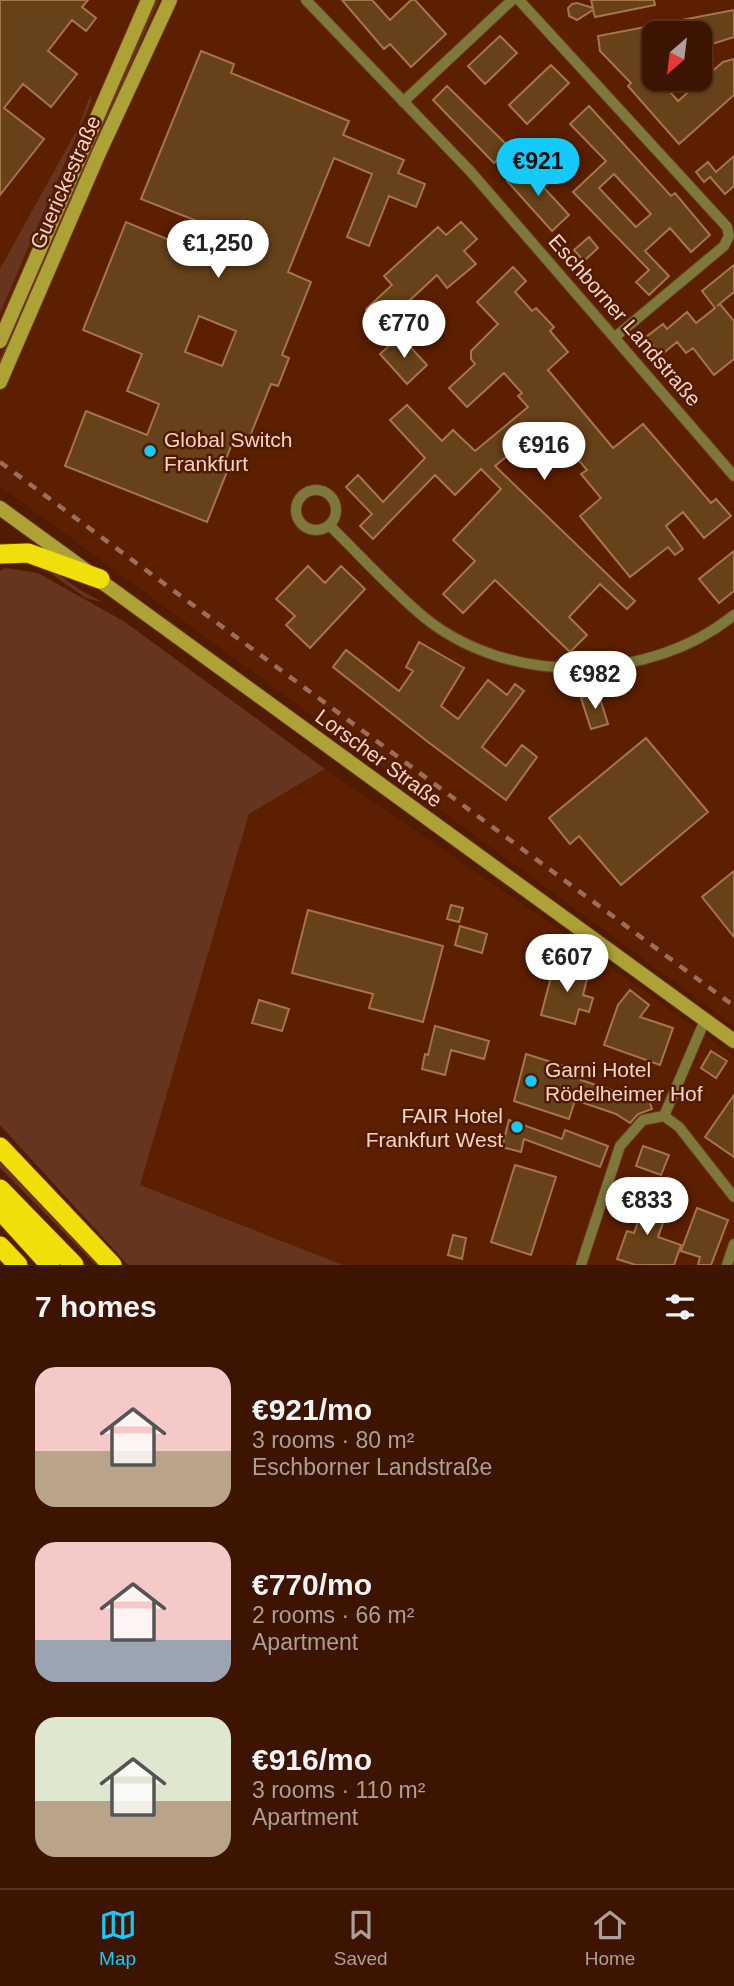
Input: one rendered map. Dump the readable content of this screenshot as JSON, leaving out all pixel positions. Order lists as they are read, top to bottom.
{
  "streets": {
    "main road": ["Guerickestraße", "Lorscher Straße"],
    "street": ["Eschborner Landstraße"]
  },
  "places": ["Global Switch Frankfurt", "Garni Hotel Rödelheimer Hof", "FAIR Hotel Frankfurt West"],
  "north": "bottom left",
  "page": {
    "price": [
      "€921",
      "€1,250",
      "€770",
      "€916",
      "€982",
      "€607",
      "€833"
    ],
    "heading": "7 homes",
    "list": [
      {
        "name": "€921/mo",
        "note": "3 rooms · 80 m² · Eschborner Landstraße"
      },
      {
        "name": "€770/mo",
        "note": "2 rooms · 66 m² · Apartment"
      },
      {
        "name": "€916/mo",
        "note": "3 rooms · 110 m² · Apartment"
      }
    ],
    "tabs": ["Map", "Saved", "Home"]
  }
}
